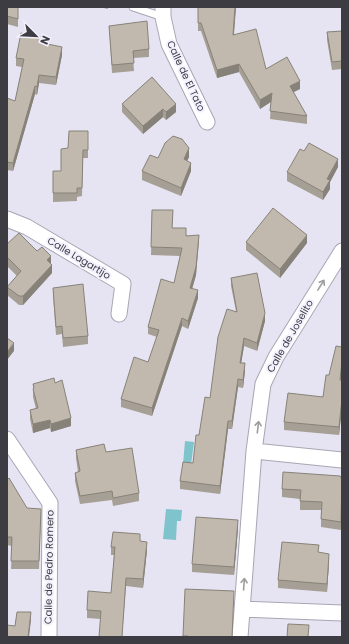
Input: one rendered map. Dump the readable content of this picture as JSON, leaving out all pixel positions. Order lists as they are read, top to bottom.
{
  "streets": {
    "street": [
      "Calle de El Tato",
      "Calle Lagartijo",
      "Calle de Joselito",
      "Calle de Pedro Romero"
    ]
  },
  "one_way": ["Calle de Joselito"],
  "north": "bottom right"
}
